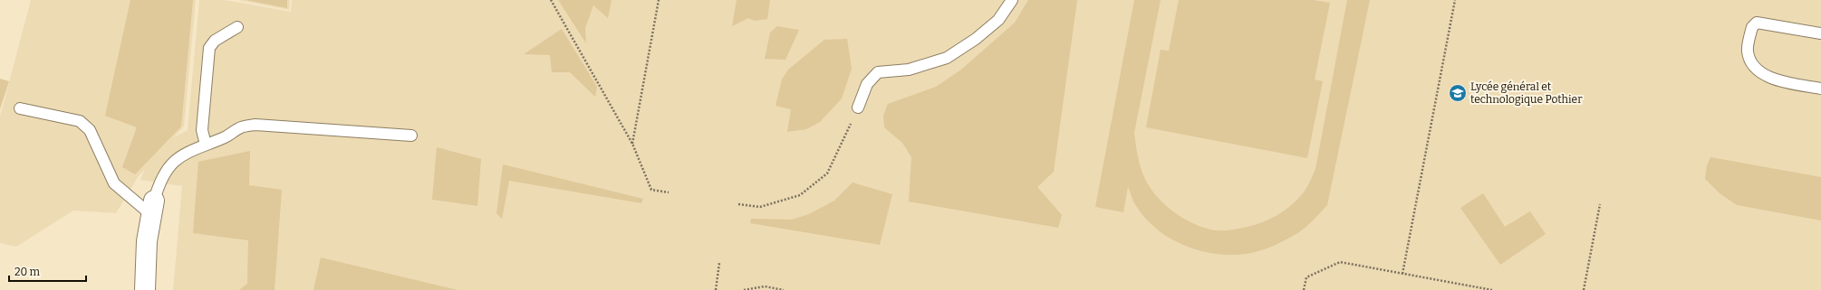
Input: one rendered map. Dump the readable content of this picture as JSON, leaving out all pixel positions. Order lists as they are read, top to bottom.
{
  "places": {
    "school or university": ["Lycée général et technologique Pothier"]
  },
  "scale_bar": "20 m"
}
